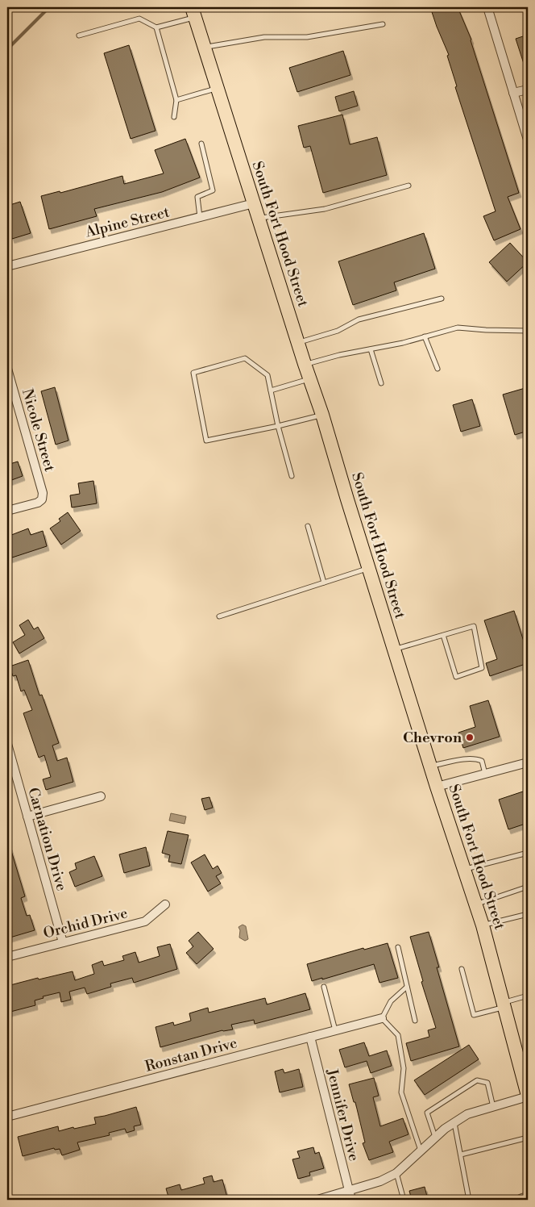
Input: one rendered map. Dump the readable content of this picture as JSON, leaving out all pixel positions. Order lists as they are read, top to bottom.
{
  "streets": {
    "highway": ["South Fort Hood Street"],
    "street": [
      "Alpine Street",
      "Nicole Street",
      "Carnation Drive",
      "Orchid Drive",
      "Ronstan Drive",
      "Jennifer Drive"
    ]
  },
  "crossings": [
    ["Alpine Street", "South Fort Hood Street"],
    ["Carnation Drive", "Orchid Drive"],
    ["Ronstan Drive", "Jennifer Drive"]
  ],
  "places": ["Chevron"]
}
